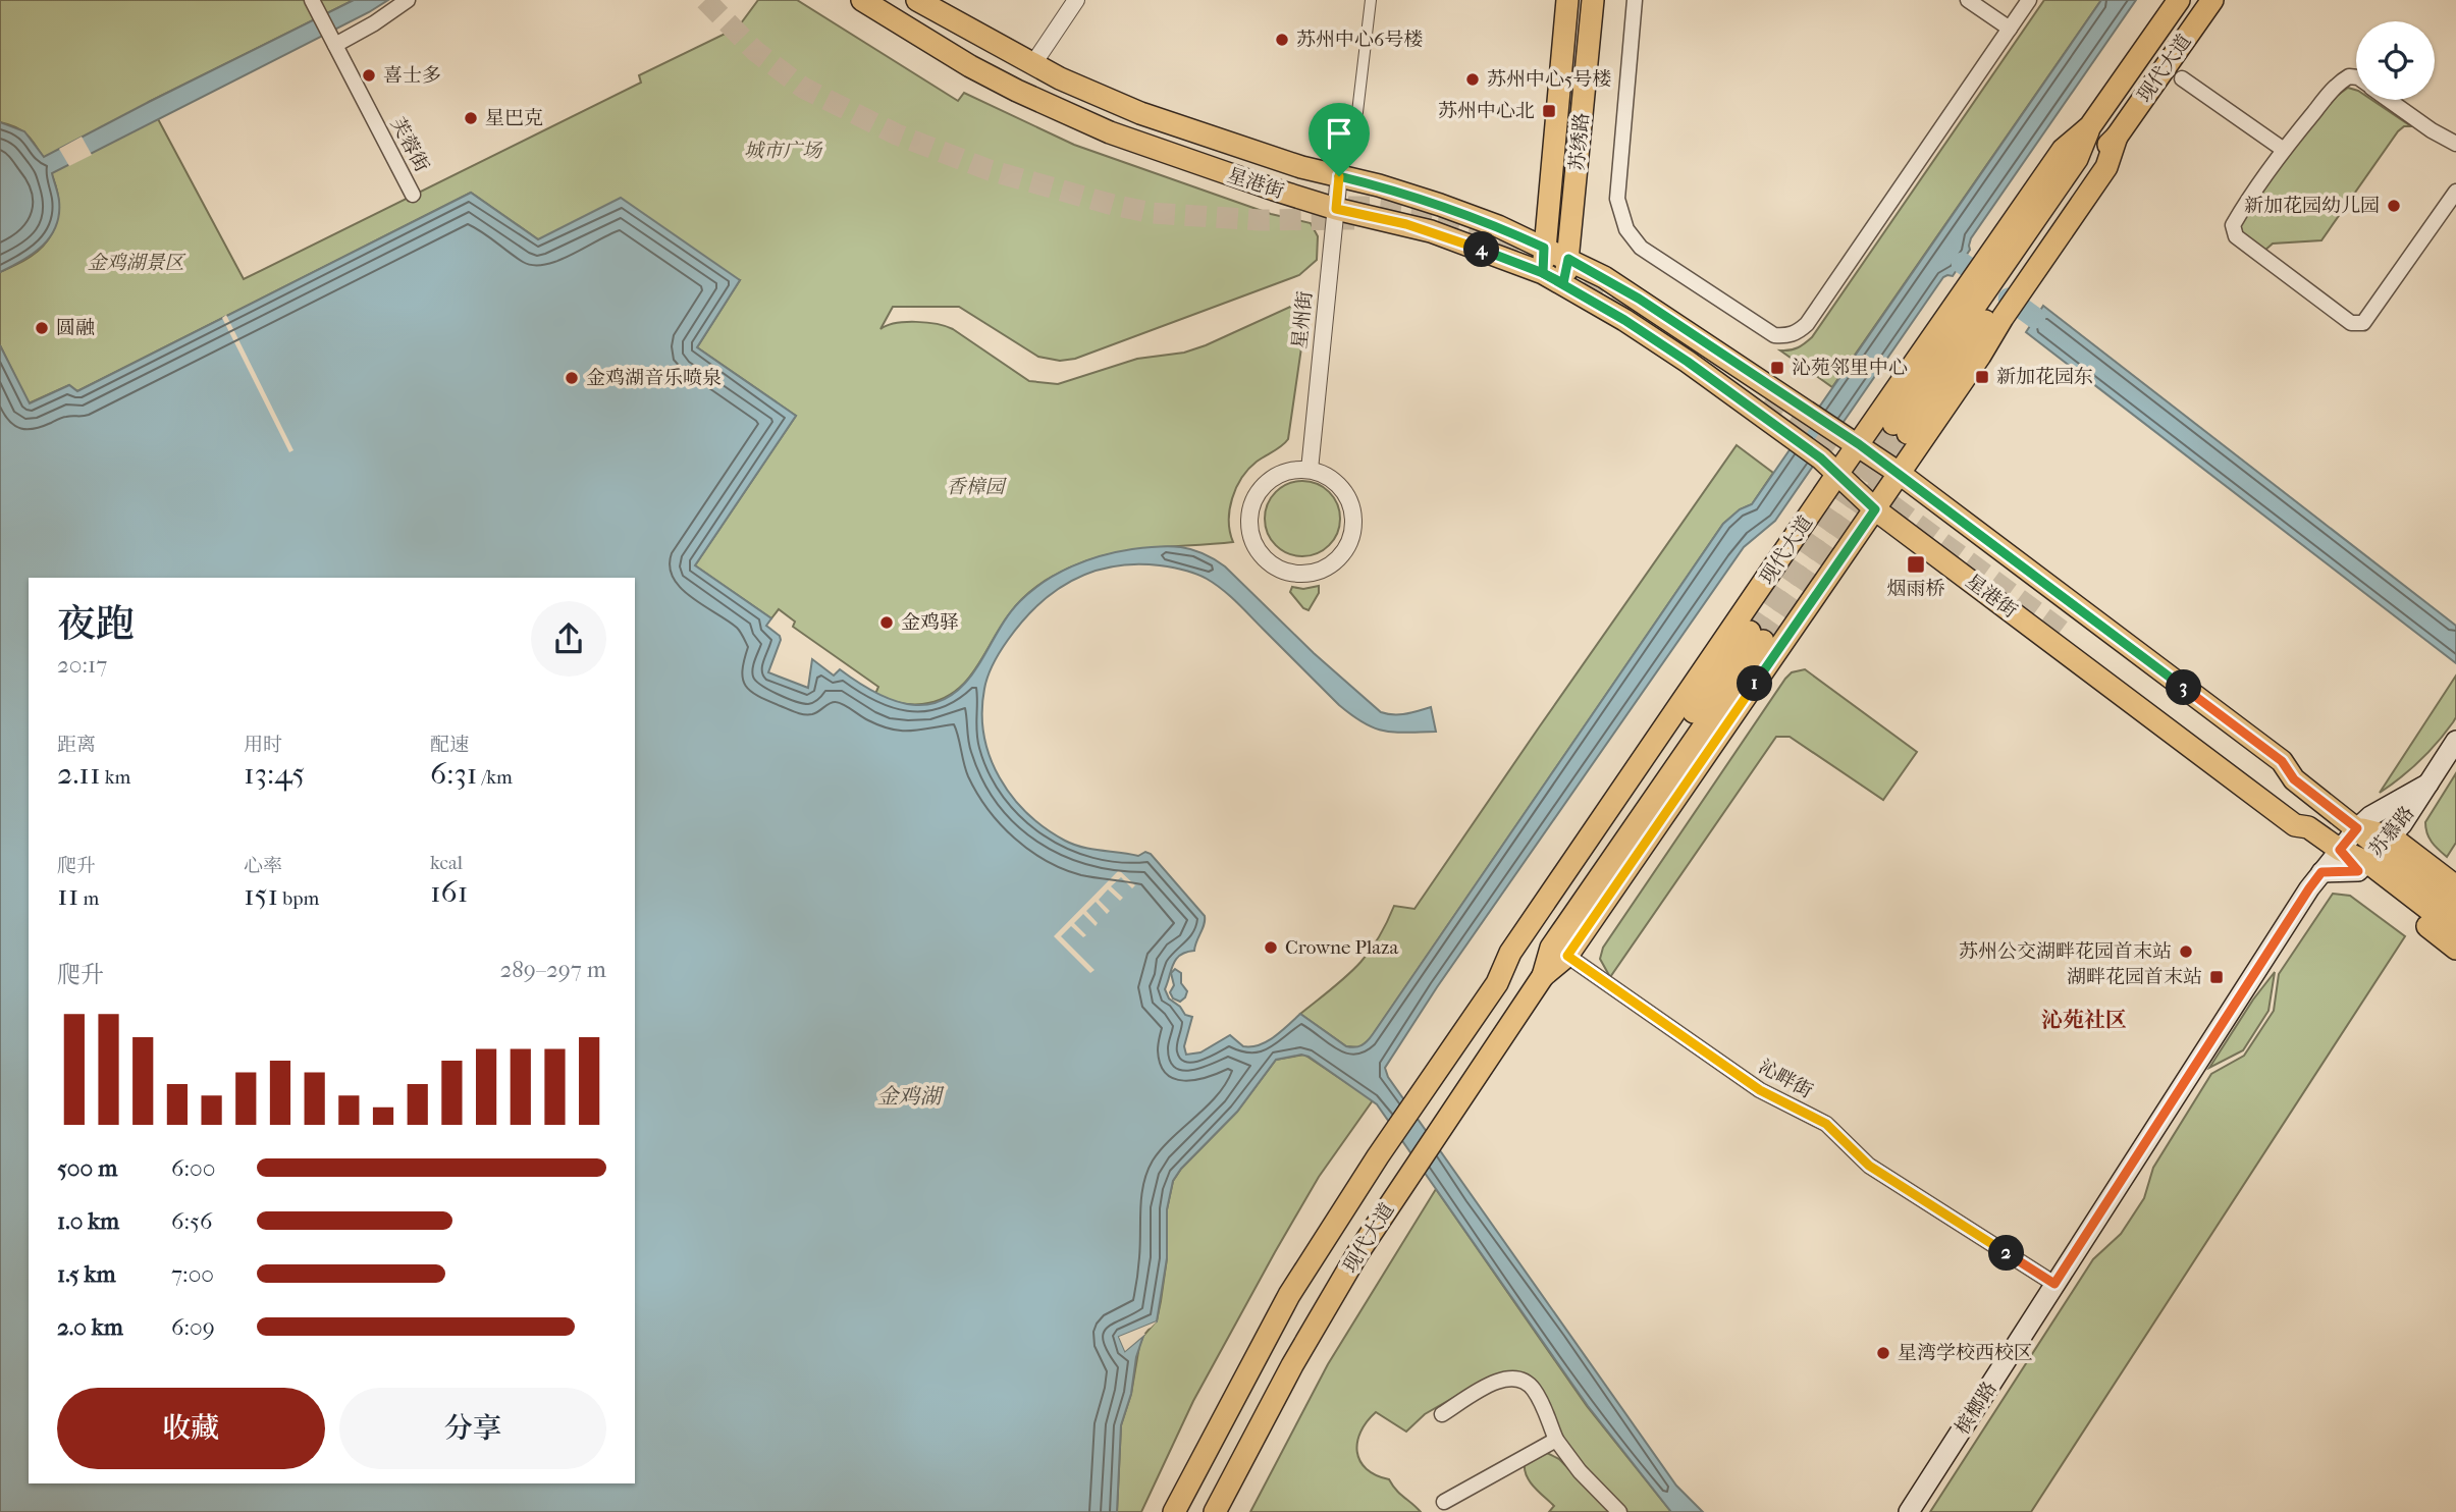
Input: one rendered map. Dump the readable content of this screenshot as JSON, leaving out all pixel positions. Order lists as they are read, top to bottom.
{
  "streets": {
    "main road": [
      "现代大道",
      "苏绣路",
      "星港街",
      "苏慕路",
      "槟榔路"
    ],
    "street": ["芙蓉街", "星州街", "沁畔街"]
  },
  "crossings": [
    ["现代大道", "星港街"],
    ["现代大道", "沁畔街"],
    ["苏绣路", "星港街"],
    ["星港街", "星州街"],
    ["星港街", "苏慕路"],
    ["苏慕路", "槟榔路"],
    ["沁畔街", "槟榔路"]
  ],
  "districts": ["沁苑社区"],
  "water": ["金鸡湖"],
  "parks": ["城市广场", "金鸡湖景区", "香樟园"],
  "places": {
    "other": [
      "苏州中心6号楼",
      "喜士多",
      "苏州中心5号楼",
      "星巴克",
      "新加花园幼儿园",
      "圆融",
      "金鸡湖音乐喷泉",
      "金鸡驿",
      "Crowne Plaza",
      "苏州公交湖畔花园首末站",
      "星湾学校西校区"
    ],
    "transit": [
      "苏州中心北",
      "沁苑邻里中心",
      "新加花园东",
      "烟雨桥",
      "湖畔花园首末站"
    ]
  },
  "page": {
    "pins": [
      "4",
      "1",
      "3",
      "2"
    ],
    "heading": ["夜跑", "20:17"],
    "stats": [
      ["距离", "2.11 km"],
      ["用时", "13:45"],
      ["配速", "6:31 /km"],
      ["爬升", "11 m"],
      ["心率", "151 bpm"],
      ["kcal", "161"]
    ],
    "chart": ["爬升", "289–297 m"],
    "list": [
      {
        "name": "500 m",
        "note": "6:00"
      },
      {
        "name": "1.0 km",
        "note": "6:56"
      },
      {
        "name": "1.5 km",
        "note": "7:00"
      },
      {
        "name": "2.0 km",
        "note": "6:09"
      }
    ],
    "buttons": ["收藏", "分享"]
  }
}
